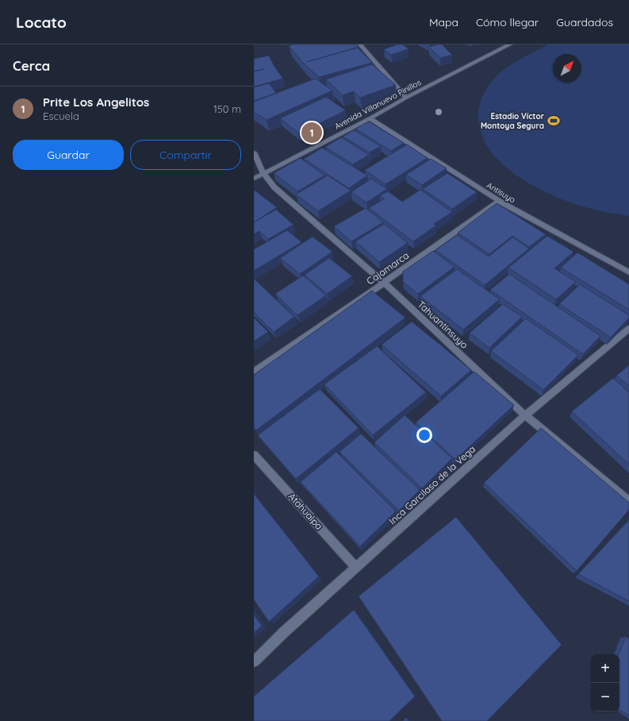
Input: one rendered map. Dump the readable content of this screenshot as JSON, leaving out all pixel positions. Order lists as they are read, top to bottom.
{
  "streets": {
    "street": [
      "Avenida Villanuevo Pinillos",
      "Antisuyo",
      "Cajamarca",
      "Tahuantinsuyo",
      "Inca Garcilaso de la Vega",
      "Atahualpa"
    ]
  },
  "crossings": [
    ["Avenida Villanuevo Pinillos", "Antisuyo"],
    ["Avenida Villanuevo Pinillos", "Tahuantinsuyo"],
    ["Antisuyo", "Cajamarca"],
    ["Cajamarca", "Tahuantinsuyo"],
    ["Tahuantinsuyo", "Inca Garcilaso de la Vega"],
    ["Inca Garcilaso de la Vega", "Atahualpa"]
  ],
  "places": {
    "sports": ["Estadio Víctor Montoya Segura"]
  },
  "north": "top right",
  "page": {
    "header": "Locato",
    "nav": ["Mapa", "Cómo llegar", "Guardados"],
    "heading": "Cerca",
    "list": [
      {
        "mark": "1",
        "name": "Prite Los Angelitos",
        "note": "Escuela",
        "value": "150 m"
      }
    ],
    "pins": "1",
    "buttons": ["Guardar", "Compartir"],
    "map_buttons": ["+", "−"]
  }
}
